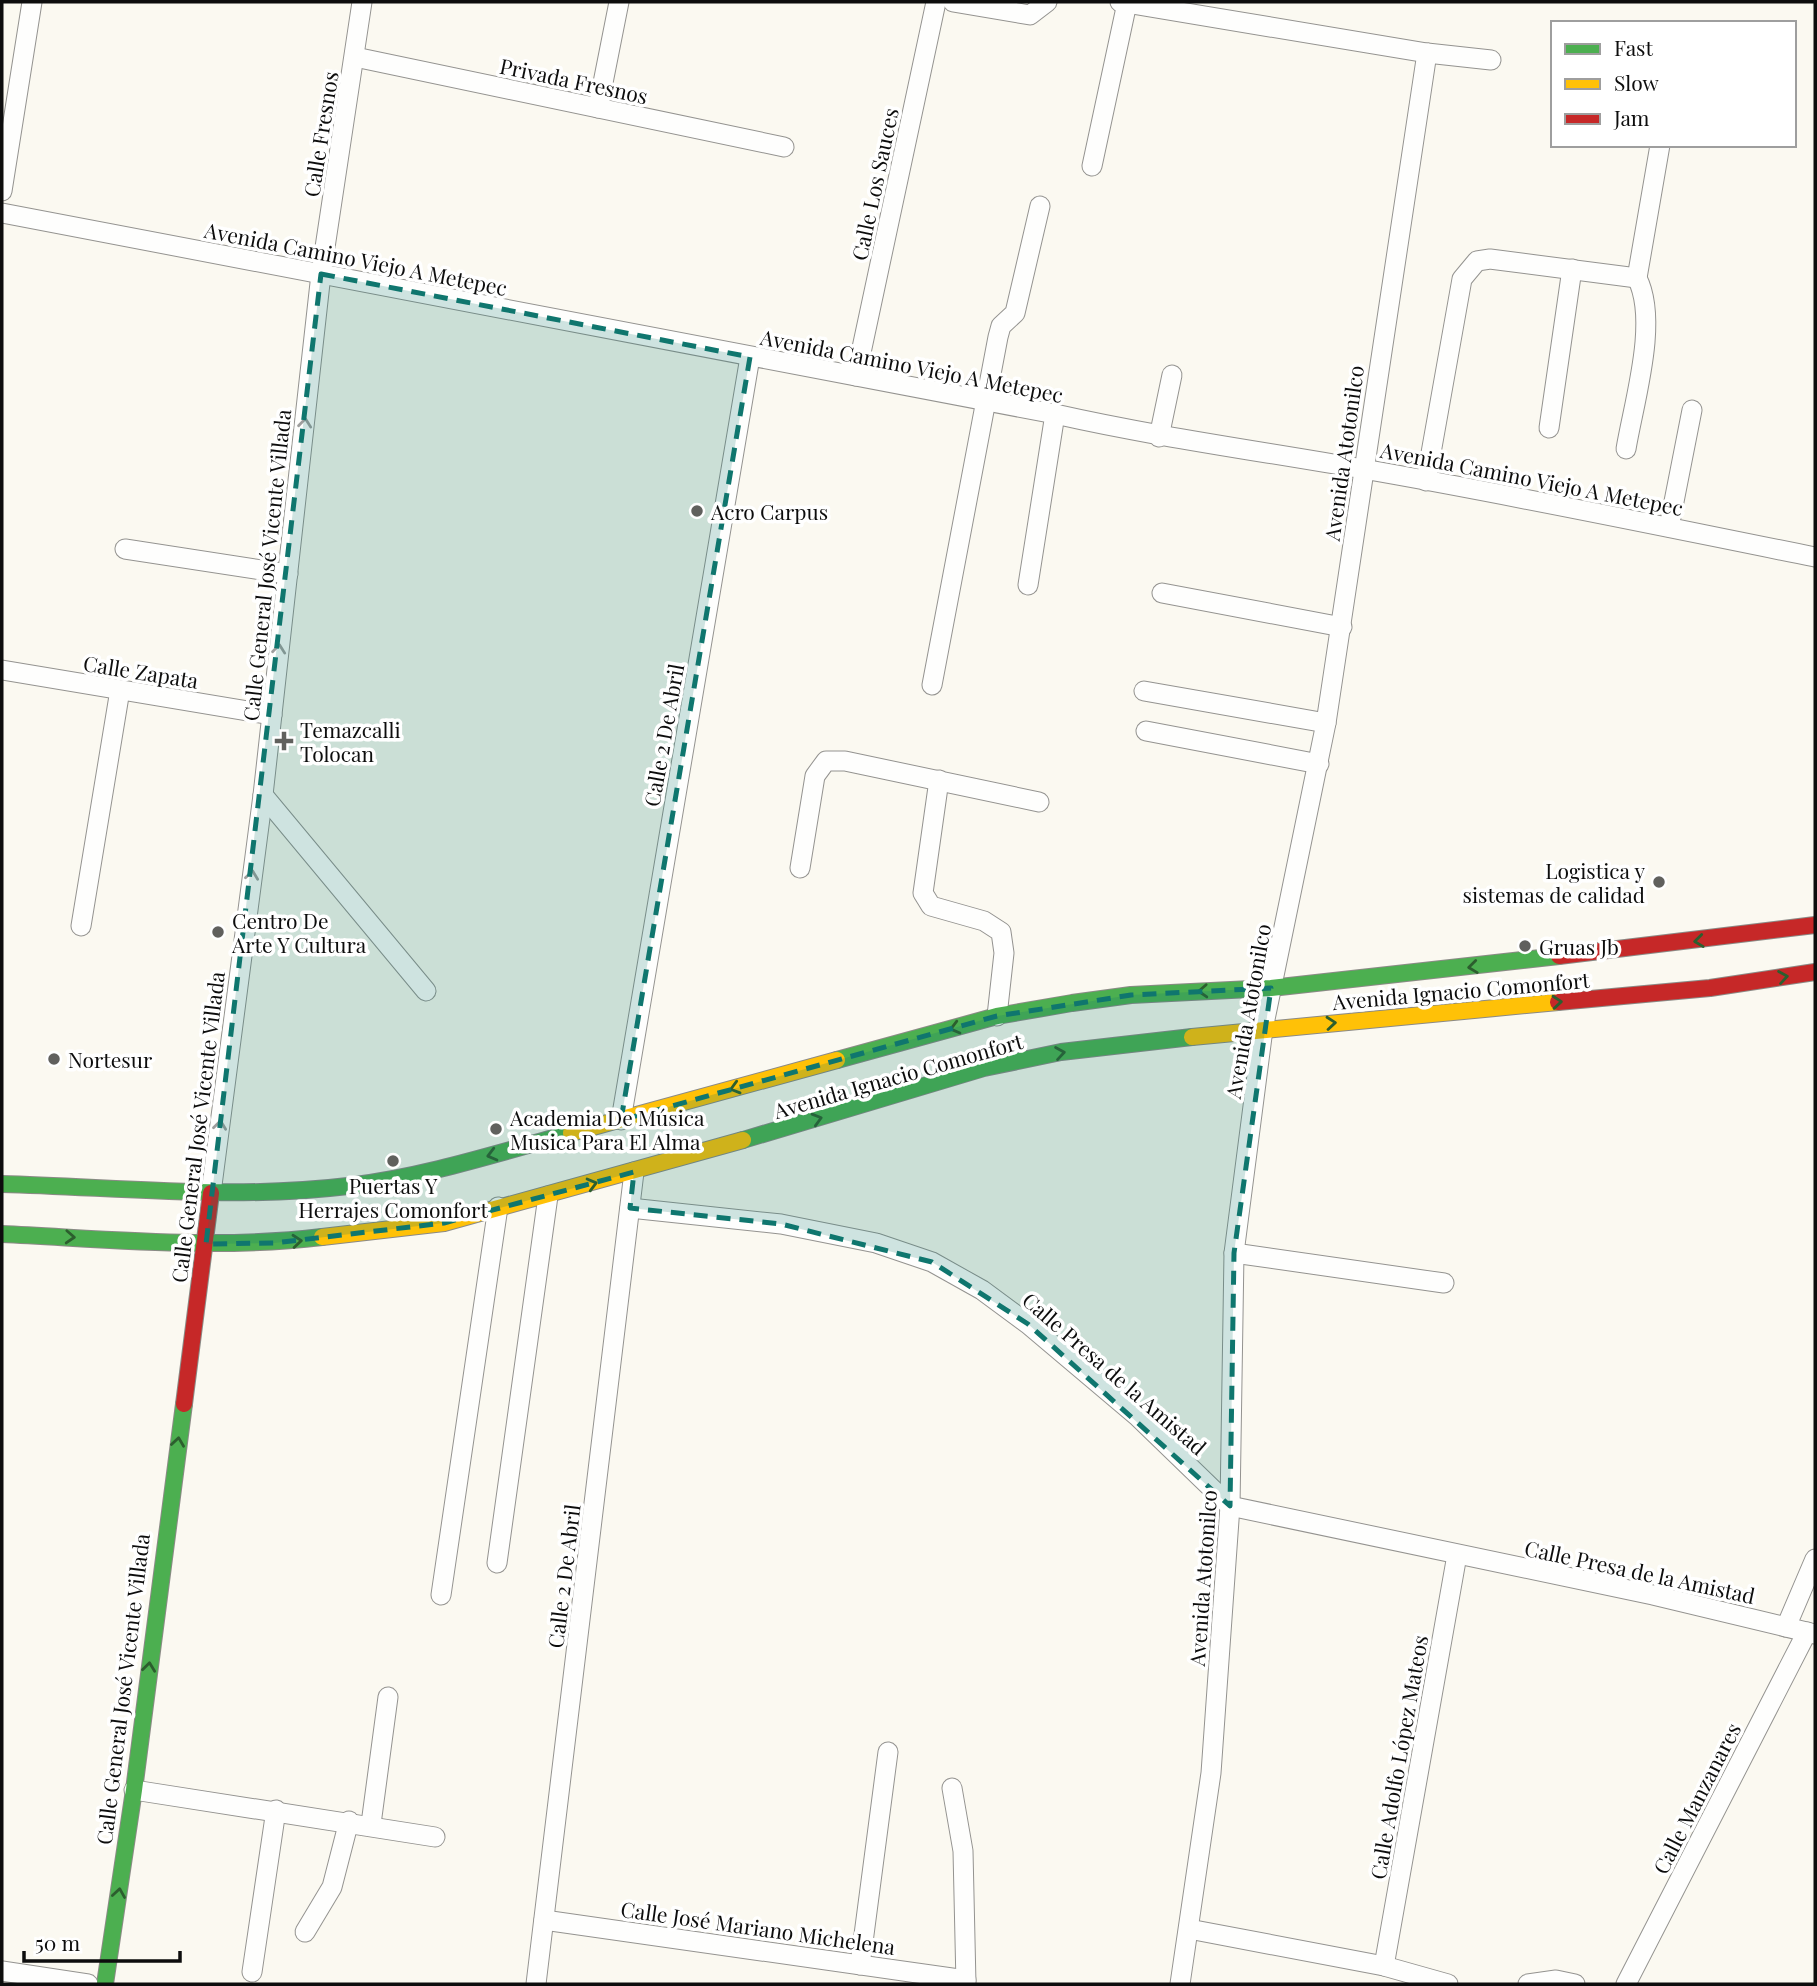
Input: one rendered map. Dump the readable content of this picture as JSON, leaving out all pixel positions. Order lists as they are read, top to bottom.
{
  "streets": {
    "main road": ["Calle General José Vicente Villada", "Avenida Ignacio Comonfort"],
    "street": [
      "Privada Fresnos",
      "Calle Fresnos",
      "Calle Los Sauces",
      "Avenida Camino Viejo A Metepec",
      "Avenida Atotonilco",
      "Calle Zapata",
      "Calle 2 De Abril",
      "Calle Presa de la Amistad",
      "Calle Adolfo López Mateos",
      "Calle Manzanares",
      "Calle José Mariano Michelena"
    ]
  },
  "crossings": [
    ["Privada Fresnos", "Calle Fresnos"],
    ["Calle Fresnos", "Avenida Camino Viejo A Metepec"],
    ["Calle Fresnos", "Calle General José Vicente Villada"],
    ["Calle Los Sauces", "Avenida Camino Viejo A Metepec"],
    ["Avenida Camino Viejo A Metepec", "Avenida Atotonilco"],
    ["Avenida Camino Viejo A Metepec", "Calle General José Vicente Villada"],
    ["Avenida Camino Viejo A Metepec", "Calle 2 De Abril"],
    ["Avenida Atotonilco", "Avenida Ignacio Comonfort"],
    ["Avenida Atotonilco", "Calle Presa de la Amistad"],
    ["Calle General José Vicente Villada", "Calle Zapata"],
    ["Calle General José Vicente Villada", "Avenida Ignacio Comonfort"],
    ["Calle 2 De Abril", "Avenida Ignacio Comonfort"],
    ["Calle 2 De Abril", "Calle Presa de la Amistad"],
    ["Calle 2 De Abril", "Calle José Mariano Michelena"],
    ["Calle Presa de la Amistad", "Calle Adolfo López Mateos"],
    ["Calle Presa de la Amistad", "Calle Manzanares"]
  ],
  "one_way": ["Calle General José Vicente Villada"],
  "places": {
    "other": [
      "Acro Carpus",
      "Logistica y sistemas de calidad",
      "Centro De Arte Y Cultura",
      "Gruas Jb",
      "Nortesur",
      "Academia De Música Musica Para El Alma",
      "Puertas Y Herrajes Comonfort"
    ],
    "health": ["Temazcalli Tolocan"]
  },
  "legend": ["Fast", "Slow", "Jam"],
  "scale_bar": "50 m"
}
